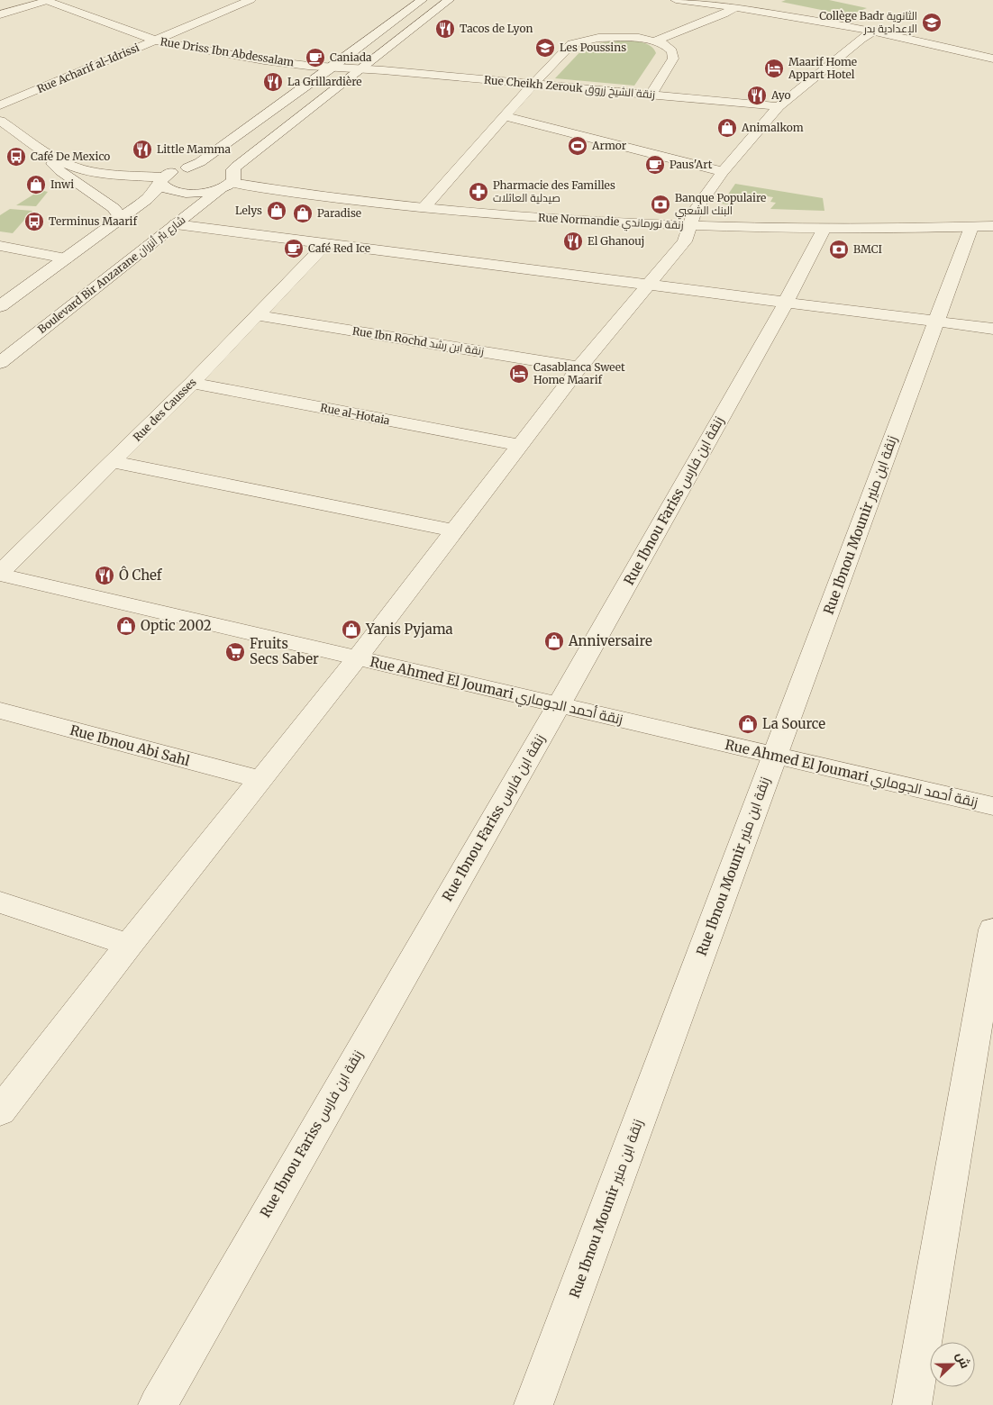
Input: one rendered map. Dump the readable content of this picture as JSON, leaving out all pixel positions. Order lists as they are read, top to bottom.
{
  "streets": {
    "street": [
      "Rue Driss Ibn Abdessalam",
      "Rue Acharif al-Idrissi",
      "Rue Cheikh Zerouk زنقة الشيخ زروق",
      "Rue Normandie زنقة نورماندي",
      "Boulevard Bir Anzarane شارع بئر أنزران",
      "Rue Ibn Rochd زنقة ابن رشد",
      "Rue des Causses",
      "Rue al-Hotaia",
      "Rue Ibnou Fariss زنقة ابن فارس",
      "Rue Ibnou Mounir زنقة ابن منير",
      "Rue Ahmed El Joumari زنقة أحمد الجوماري",
      "Rue Ibnou Abi Sahl"
    ]
  },
  "crossings": [
    ["Rue Driss Ibn Abdessalam", "Rue Acharif al-Idrissi"],
    ["Rue Driss Ibn Abdessalam", "Rue Cheikh Zerouk زنقة الشيخ زروق"],
    ["Rue Driss Ibn Abdessalam", "Boulevard Bir Anzarane شارع بئر أنزران"],
    ["Rue Cheikh Zerouk زنقة الشيخ زروق", "Boulevard Bir Anzarane شارع بئر أنزران"],
    ["Rue Normandie زنقة نورماندي", "Boulevard Bir Anzarane شارع بئر أنزران"],
    ["Rue Normandie زنقة نورماندي", "Rue Ibnou Fariss زنقة ابن فارس"],
    ["Rue Normandie زنقة نورماندي", "Rue Ibnou Mounir زنقة ابن منير"],
    ["Rue Ibn Rochd زنقة ابن رشد", "Rue des Causses"],
    ["Rue des Causses", "Rue al-Hotaia"],
    ["Rue des Causses", "Rue Ahmed El Joumari زنقة أحمد الجوماري"],
    ["Rue Ibnou Fariss زنقة ابن فارس", "Rue Ahmed El Joumari زنقة أحمد الجوماري"],
    ["Rue Ibnou Mounir زنقة ابن منير", "Rue Ahmed El Joumari زنقة أحمد الجوماري"]
  ],
  "places": {
    "school or university": ["Collège Badr الثانوية الإعدادية بدر", "Les Poussins"],
    "restaurant": [
      "Tacos de Lyon",
      "La Grillardière",
      "Ayo",
      "Little Mamma",
      "El Ghanouj",
      "Ô Chef"
    ],
    "cafe": ["Caniada", "Paus'Art", "Café Red Ice"],
    "hotel": ["Maarif Home Appart Hotel", "Casablanca Sweet Home Maarif"],
    "shop": [
      "Animalkom",
      "Inwi",
      "Lelys",
      "Paradise",
      "Optic 2002",
      "Yanis Pyjama",
      "Anniversaire",
      "La Source"
    ],
    "sports": ["Armor"],
    "bus stop": ["Café De Mexico", "Terminus Maarif"],
    "pharmacy": ["Pharmacie des Familles صيدلية العائلات"],
    "bank": ["Banque Populaire البنك الشعبي", "BMCI"],
    "supermarket": ["Fruits Secs Saber"]
  },
  "north": "right"
}
